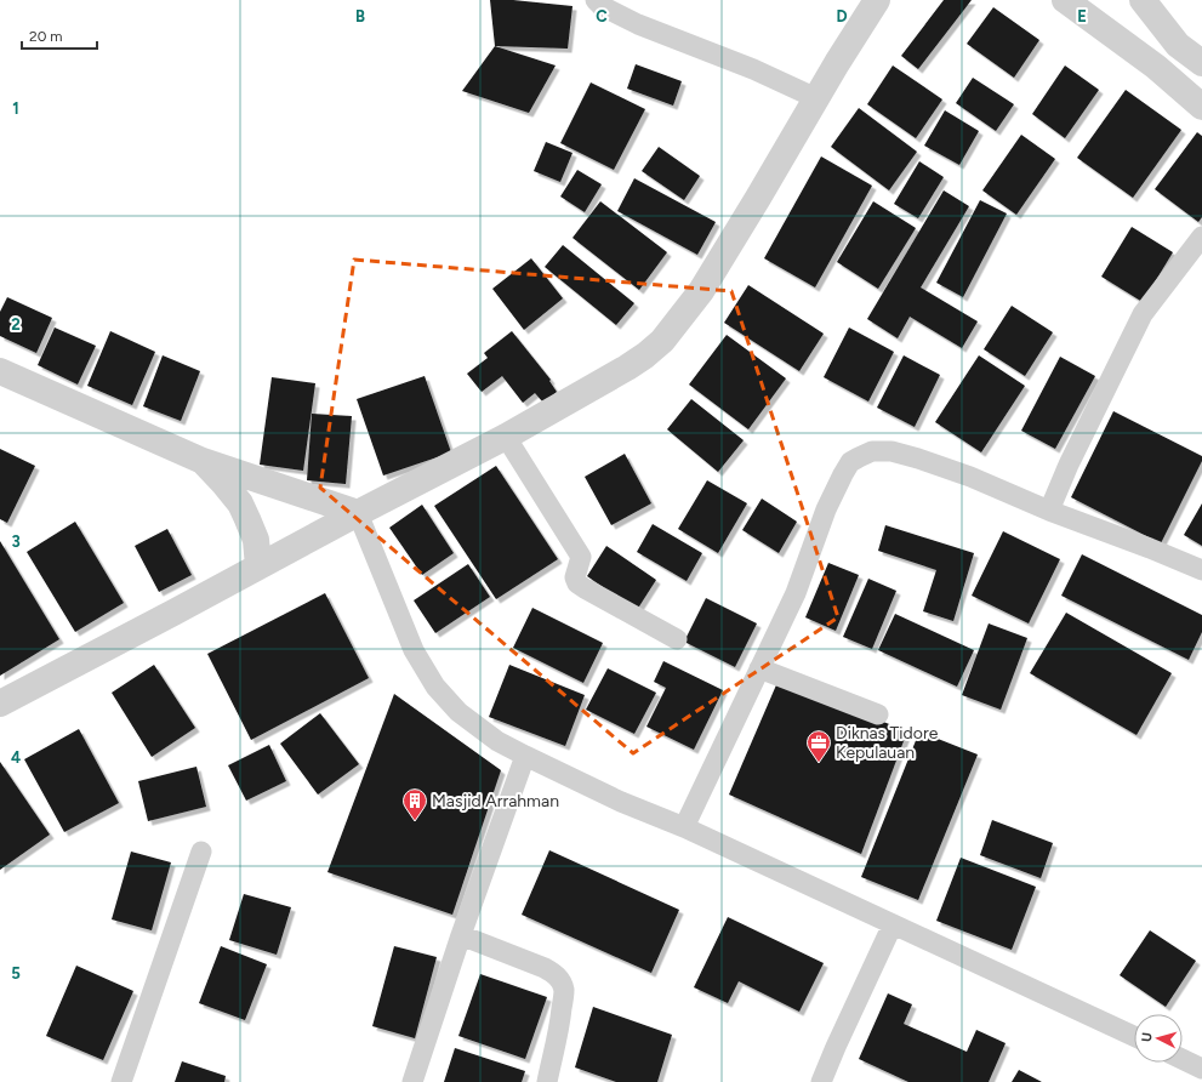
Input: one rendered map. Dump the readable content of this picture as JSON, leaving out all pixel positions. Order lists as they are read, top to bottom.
{
  "places": {
    "office": ["Diknas Tidore Kepulauan"],
    "building": ["Masjid Arrahman"]
  },
  "scale_bar": "20 m",
  "north": "left",
  "grid": {
    "columns": [
      "B",
      "C",
      "D",
      "E"
    ],
    "rows": [
      "1",
      "2",
      "3",
      "4",
      "5"
    ]
  }
}
